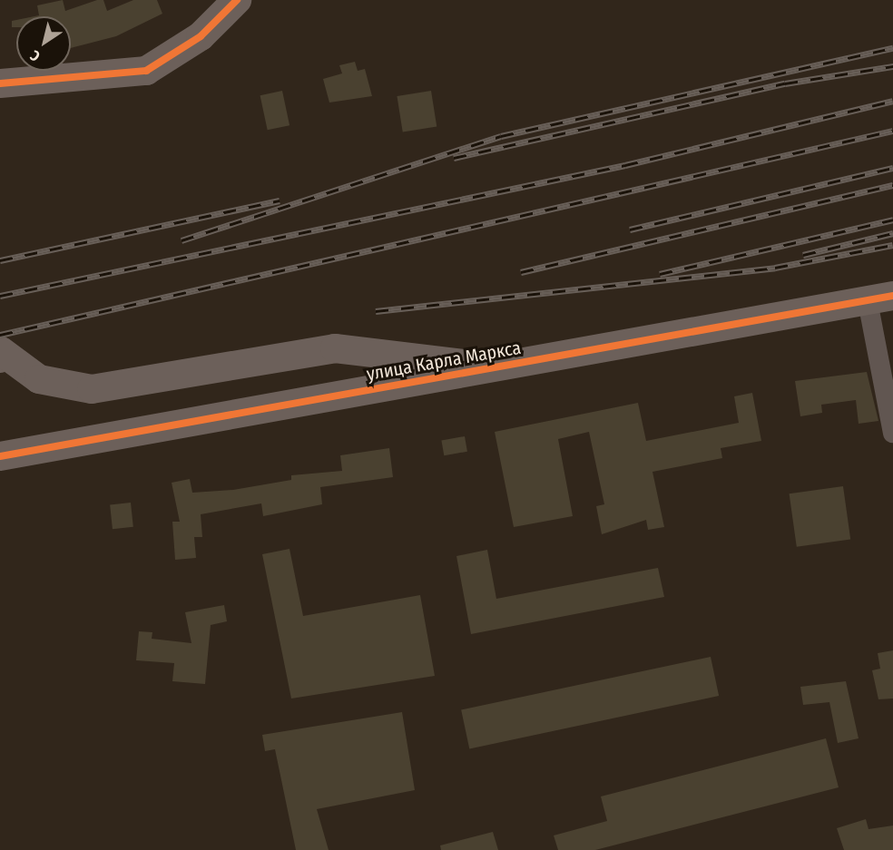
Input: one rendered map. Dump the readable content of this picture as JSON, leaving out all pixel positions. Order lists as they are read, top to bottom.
{
  "streets": {
    "street": ["улица Карла Маркса"]
  },
  "north": "bottom left"
}
